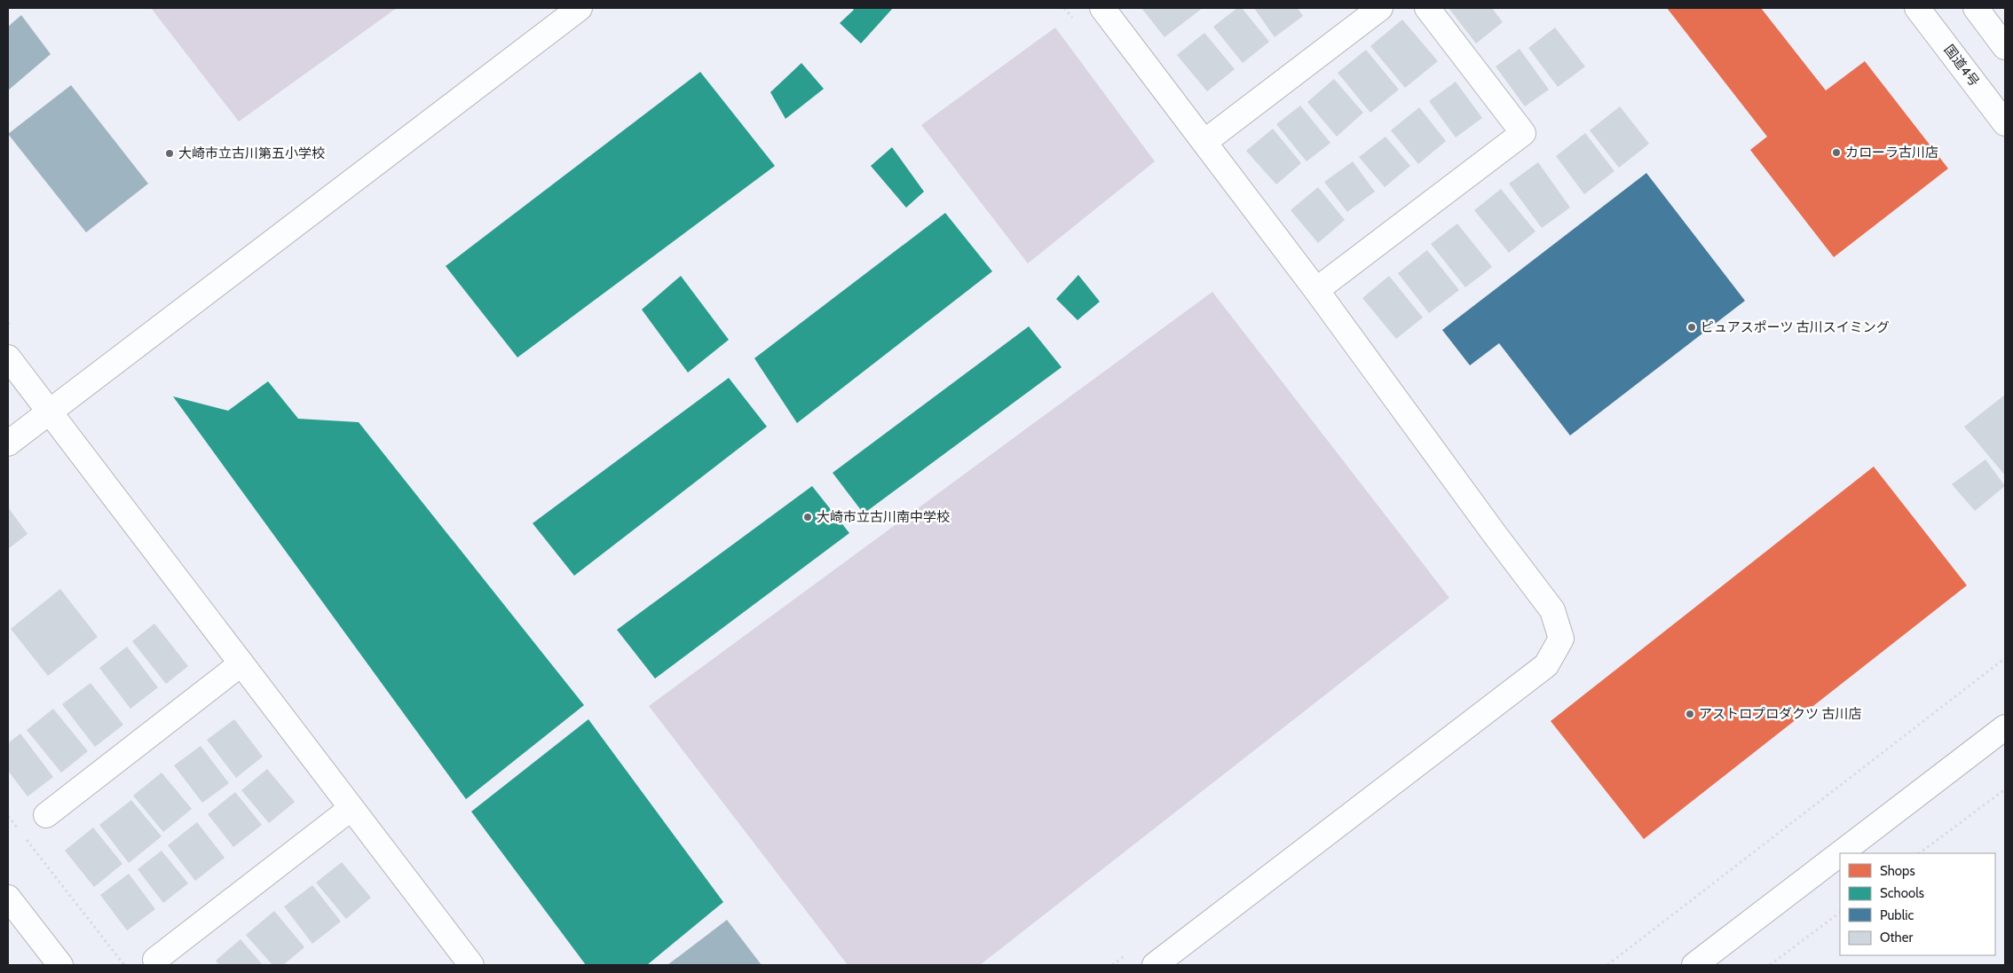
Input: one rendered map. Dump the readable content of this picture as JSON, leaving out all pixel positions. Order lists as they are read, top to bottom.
{
  "streets": {
    "main road": ["国道4号"]
  },
  "places": [
    "カローラ古川店",
    "大崎市立古川第五小学校",
    "ピュアスポーツ 古川スイミング",
    "大崎市立古川南中学校",
    "アストロプロダクツ 古川店"
  ],
  "legend": [
    "Shops",
    "Schools",
    "Public",
    "Other"
  ]
}
